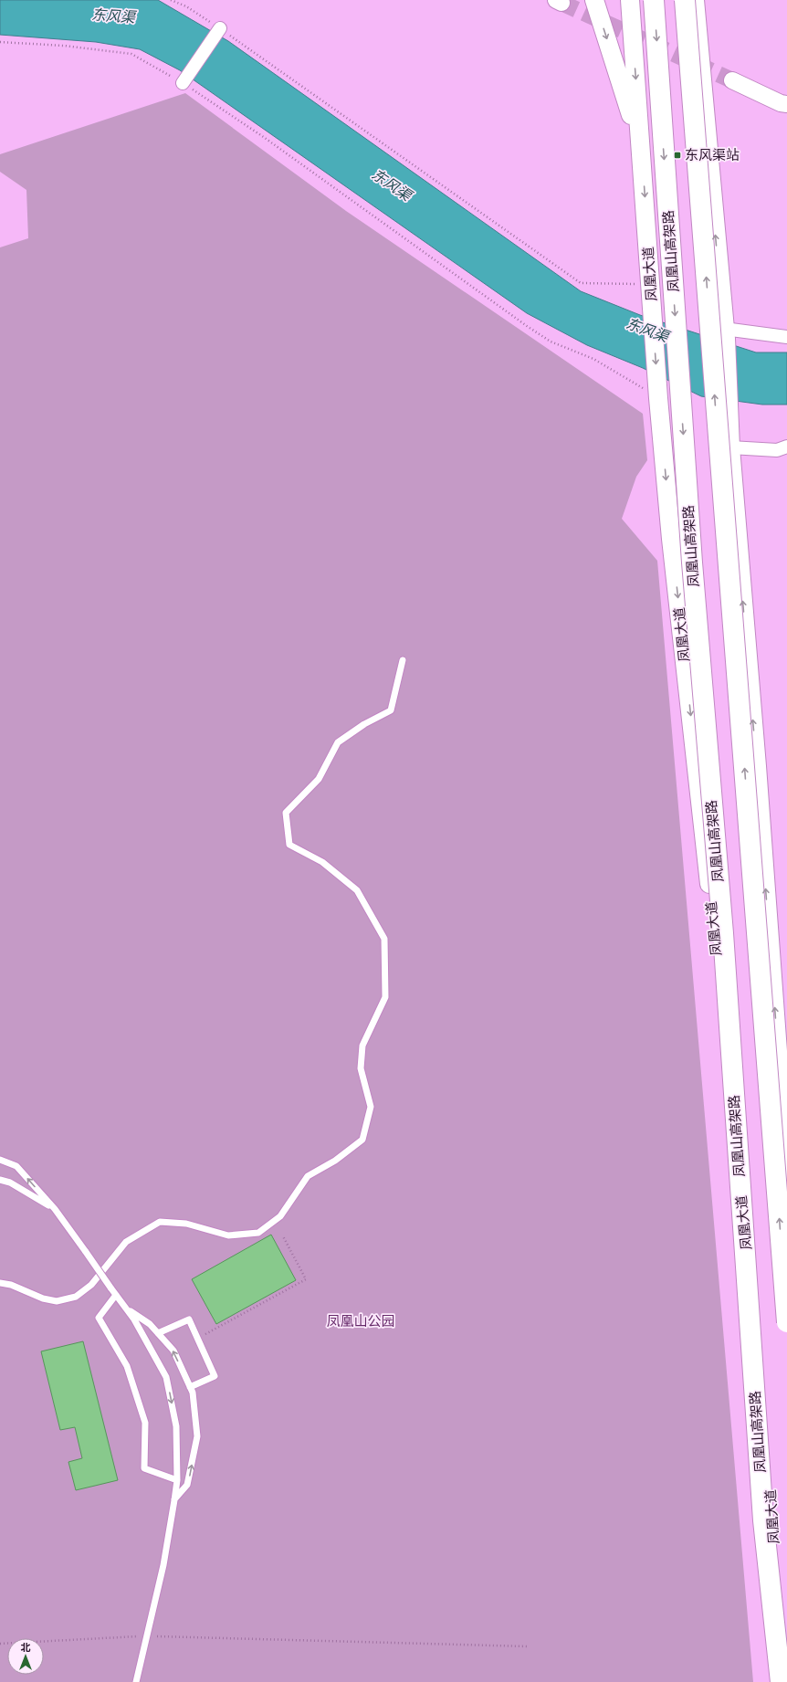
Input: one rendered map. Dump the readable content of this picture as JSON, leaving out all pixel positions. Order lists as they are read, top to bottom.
{
  "streets": {
    "highway": ["凤凰山高架路"],
    "main road": ["凤凰大道"]
  },
  "water": ["东风渠"],
  "parks": ["凤凰山公园"],
  "places": {
    "transit": ["东风渠站"]
  },
  "north": "top"
}
